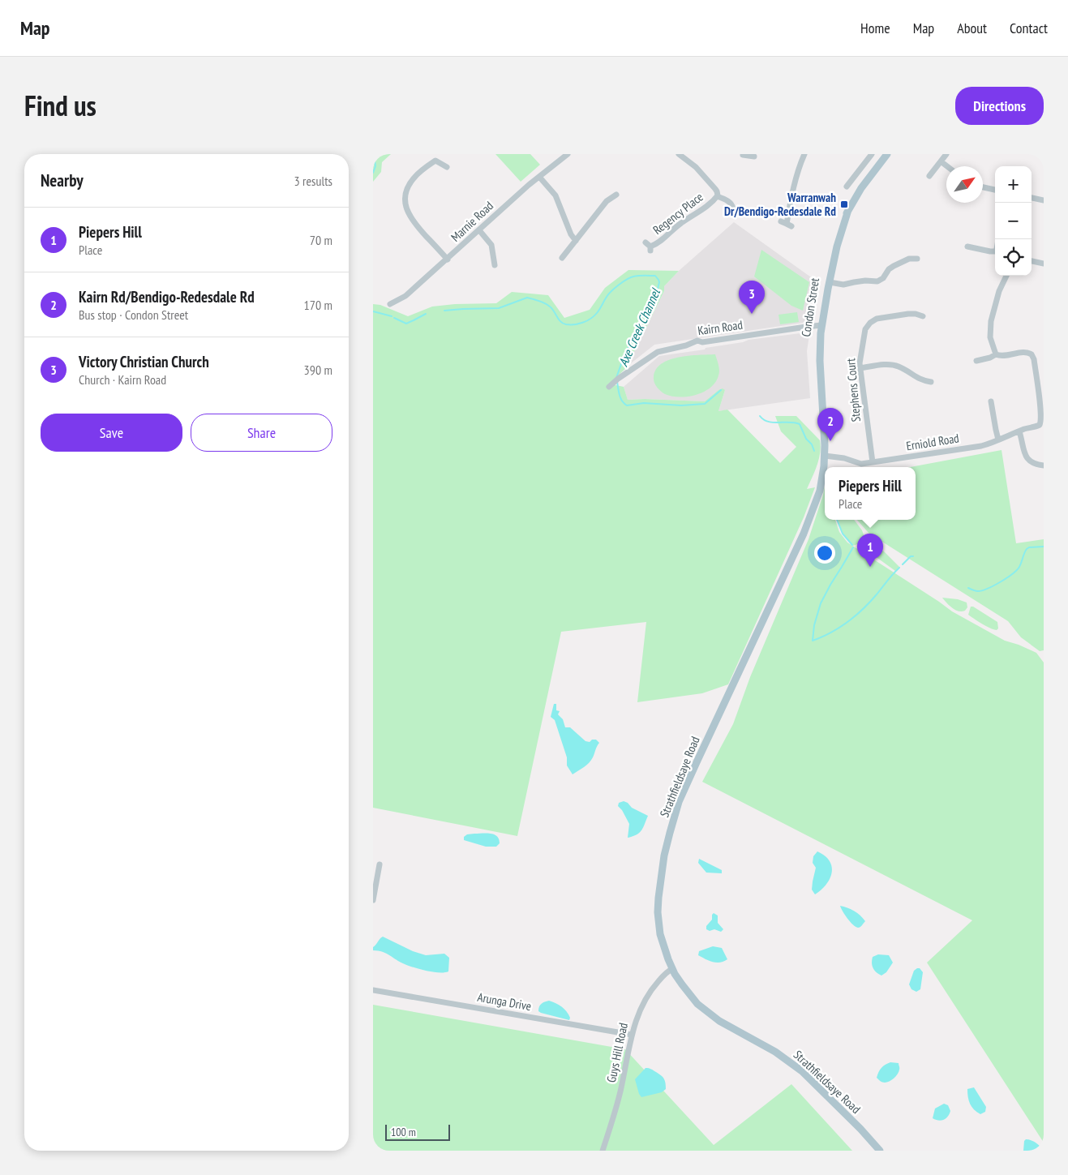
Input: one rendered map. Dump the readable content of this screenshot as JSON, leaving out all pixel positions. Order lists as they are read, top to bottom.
{
  "streets": {
    "main road": ["Condon Street", "Strathfieldsaye Road"],
    "street": [
      "Regency Place",
      "Marnie Road",
      "Kairn Road",
      "Stephens Court",
      "Erniold Road",
      "Arunga Drive",
      "Guys Hill Road"
    ]
  },
  "crossings": [
    ["Condon Street", "Kairn Road"],
    ["Condon Street", "Erniold Road"],
    ["Condon Street", "Strathfieldsaye Road"],
    ["Stephens Court", "Erniold Road"],
    ["Erniold Road", "Strathfieldsaye Road"],
    ["Strathfieldsaye Road", "Guys Hill Road"],
    ["Arunga Drive", "Guys Hill Road"]
  ],
  "water": ["Axe Creek Channel"],
  "places": {
    "transit": ["Warranwah Dr/Bendigo-Redesdale Rd"]
  },
  "scale_bar": "100 m",
  "north": "top right",
  "page": {
    "header": "Map",
    "nav": [
      "Home",
      "Map",
      "About",
      "Contact"
    ],
    "title": "Find us",
    "buttons": [
      "Directions",
      ["Save", "Share"]
    ],
    "heading": ["Nearby", "3 results"],
    "map_buttons": ["+", "−"],
    "list": [
      {
        "mark": "1",
        "name": "Piepers Hill",
        "note": "Place",
        "value": "70 m"
      },
      {
        "mark": "2",
        "name": "Kairn Rd/Bendigo-Redesdale Rd",
        "note": "Bus stop · Condon Street",
        "value": "170 m"
      },
      {
        "mark": "3",
        "name": "Victory Christian Church",
        "note": "Church · Kairn Road",
        "value": "390 m"
      }
    ],
    "pins": ["3", "2", "1"],
    "popup": ["Piepers Hill", "Place"],
    "scale": "100 m"
  }
}
